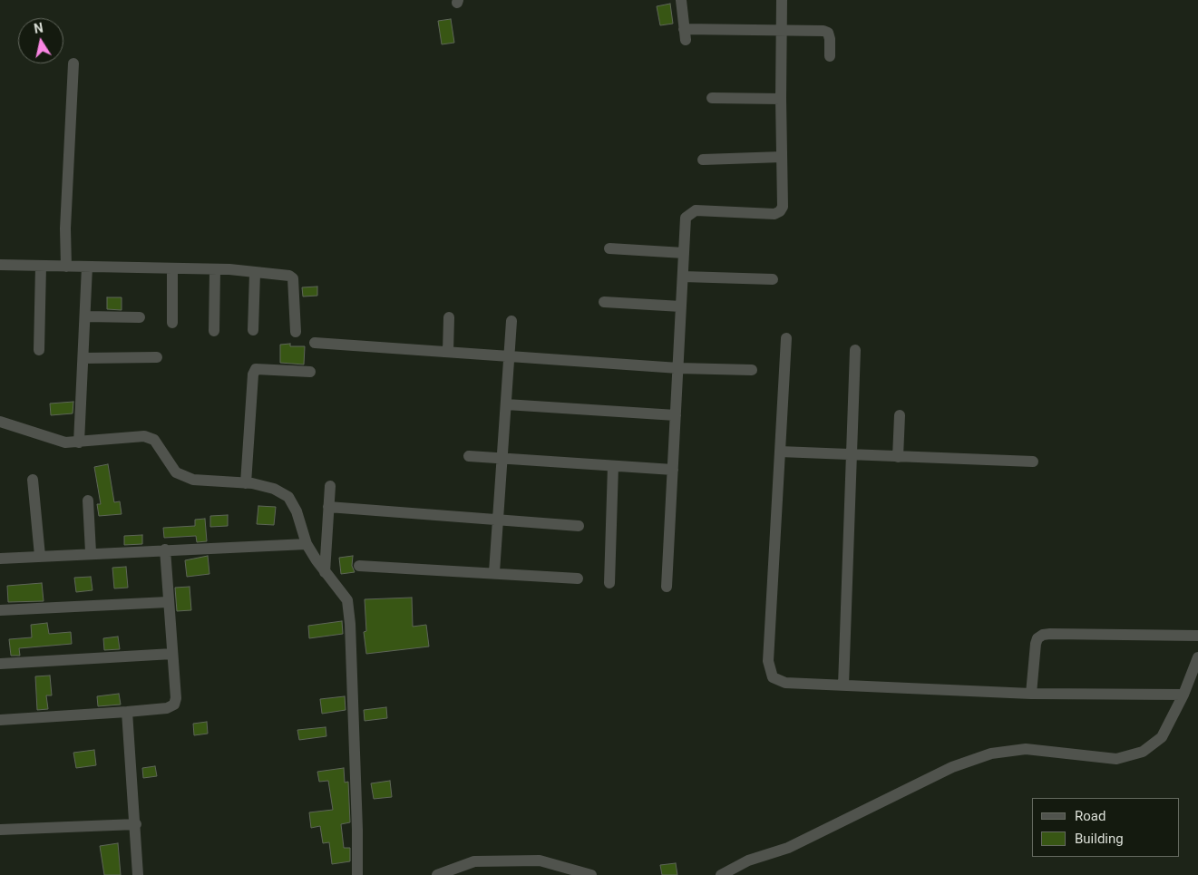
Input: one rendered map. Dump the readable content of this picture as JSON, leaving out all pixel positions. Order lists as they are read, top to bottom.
{
  "legend": ["Road", "Building"],
  "north": "top"
}
